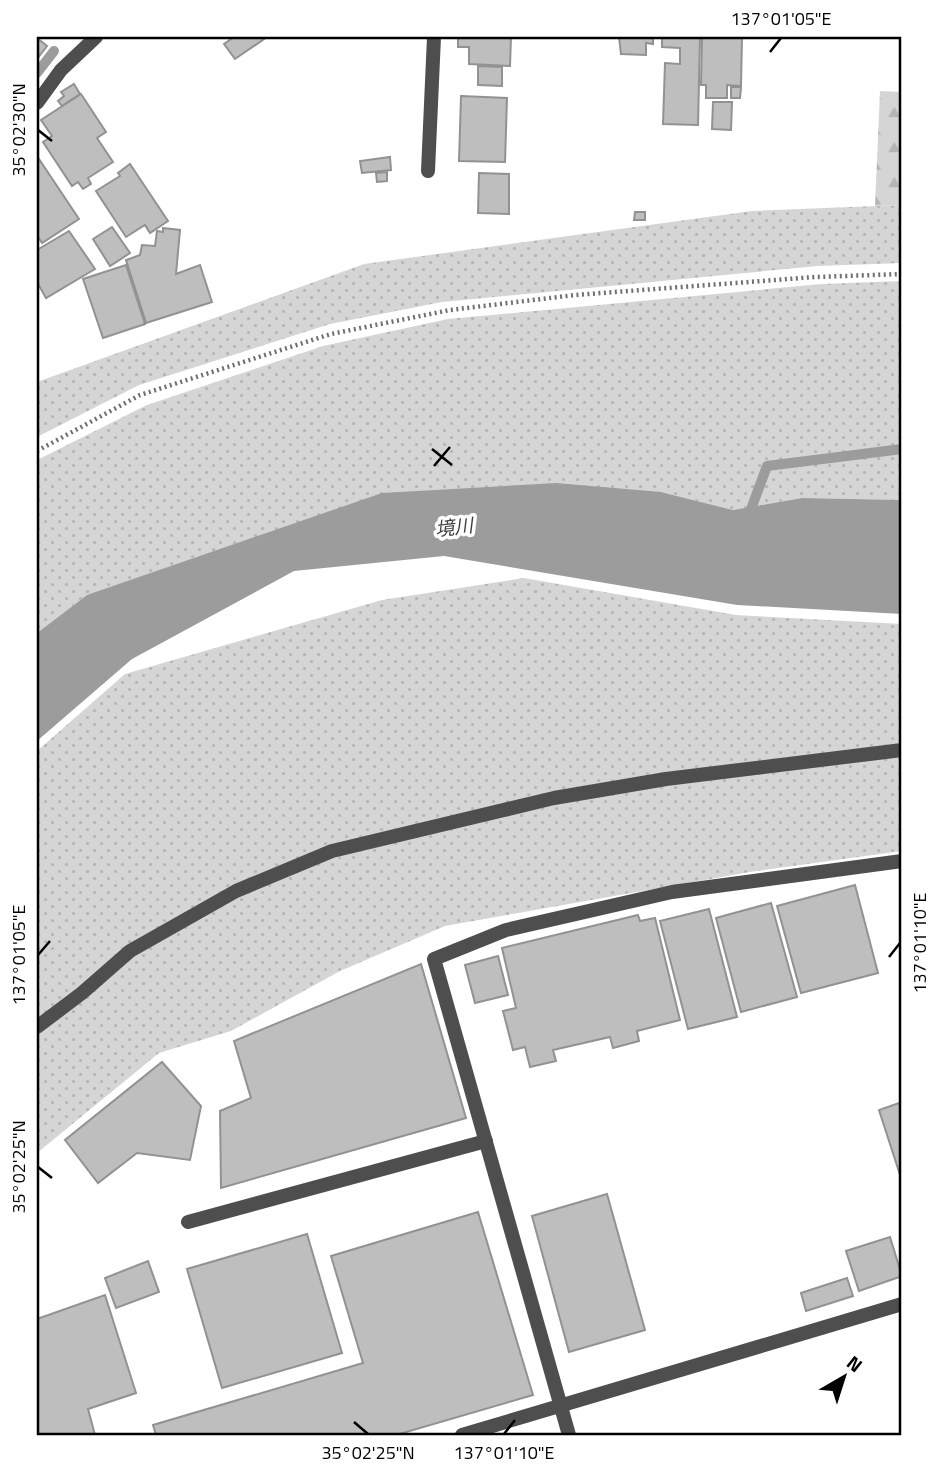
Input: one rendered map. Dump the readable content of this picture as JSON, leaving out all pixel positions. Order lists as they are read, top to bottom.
{
  "water": ["境川"],
  "north": "top right",
  "coordinates": [
    "137°01'05\"E",
    "35°02'30\"N",
    "137°01'10\"E",
    "35°02'25\"N"
  ]
}
